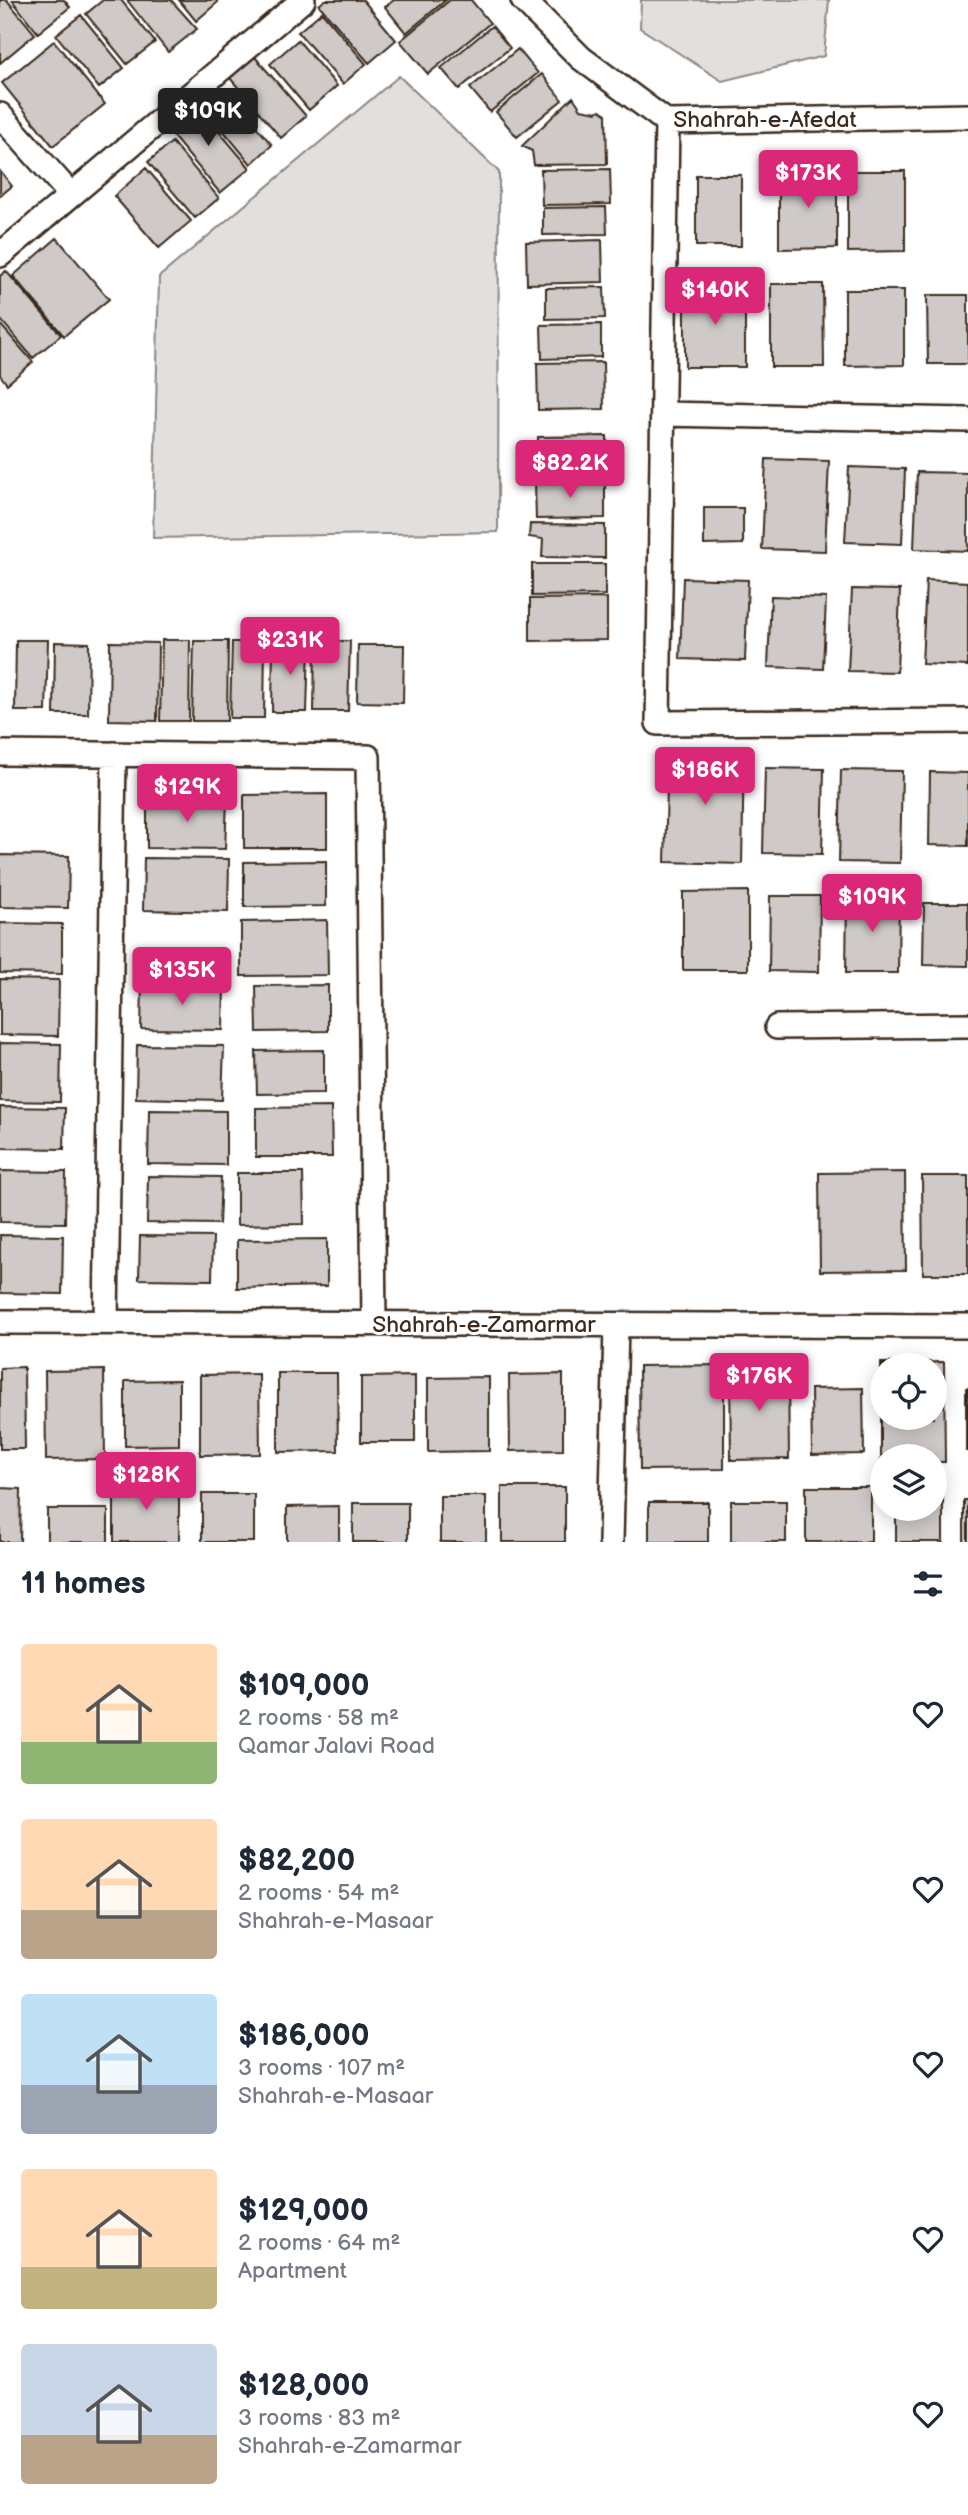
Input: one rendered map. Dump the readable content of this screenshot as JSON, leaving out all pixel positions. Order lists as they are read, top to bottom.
{
  "streets": {
    "street": ["Shahrah-e-Afedat", "Shahrah-e-Zamarmar"]
  },
  "page": {
    "price": [
      "$109K",
      "$173K",
      "$140K",
      "$82.2K",
      "$231K",
      "$186K",
      "$129K",
      "$109K",
      "$135K",
      "$176K",
      "$128K"
    ],
    "heading": "11 homes",
    "list": [
      {
        "name": "$109,000",
        "note": "2 rooms · 58 m² · Qamar Jalavi Road"
      },
      {
        "name": "$82,200",
        "note": "2 rooms · 54 m² · Shahrah-e-Masaar"
      },
      {
        "name": "$186,000",
        "note": "3 rooms · 107 m² · Shahrah-e-Masaar"
      },
      {
        "name": "$129,000",
        "note": "2 rooms · 64 m² · Apartment"
      },
      {
        "name": "$128,000",
        "note": "3 rooms · 83 m² · Shahrah-e-Zamarmar"
      }
    ]
  }
}
